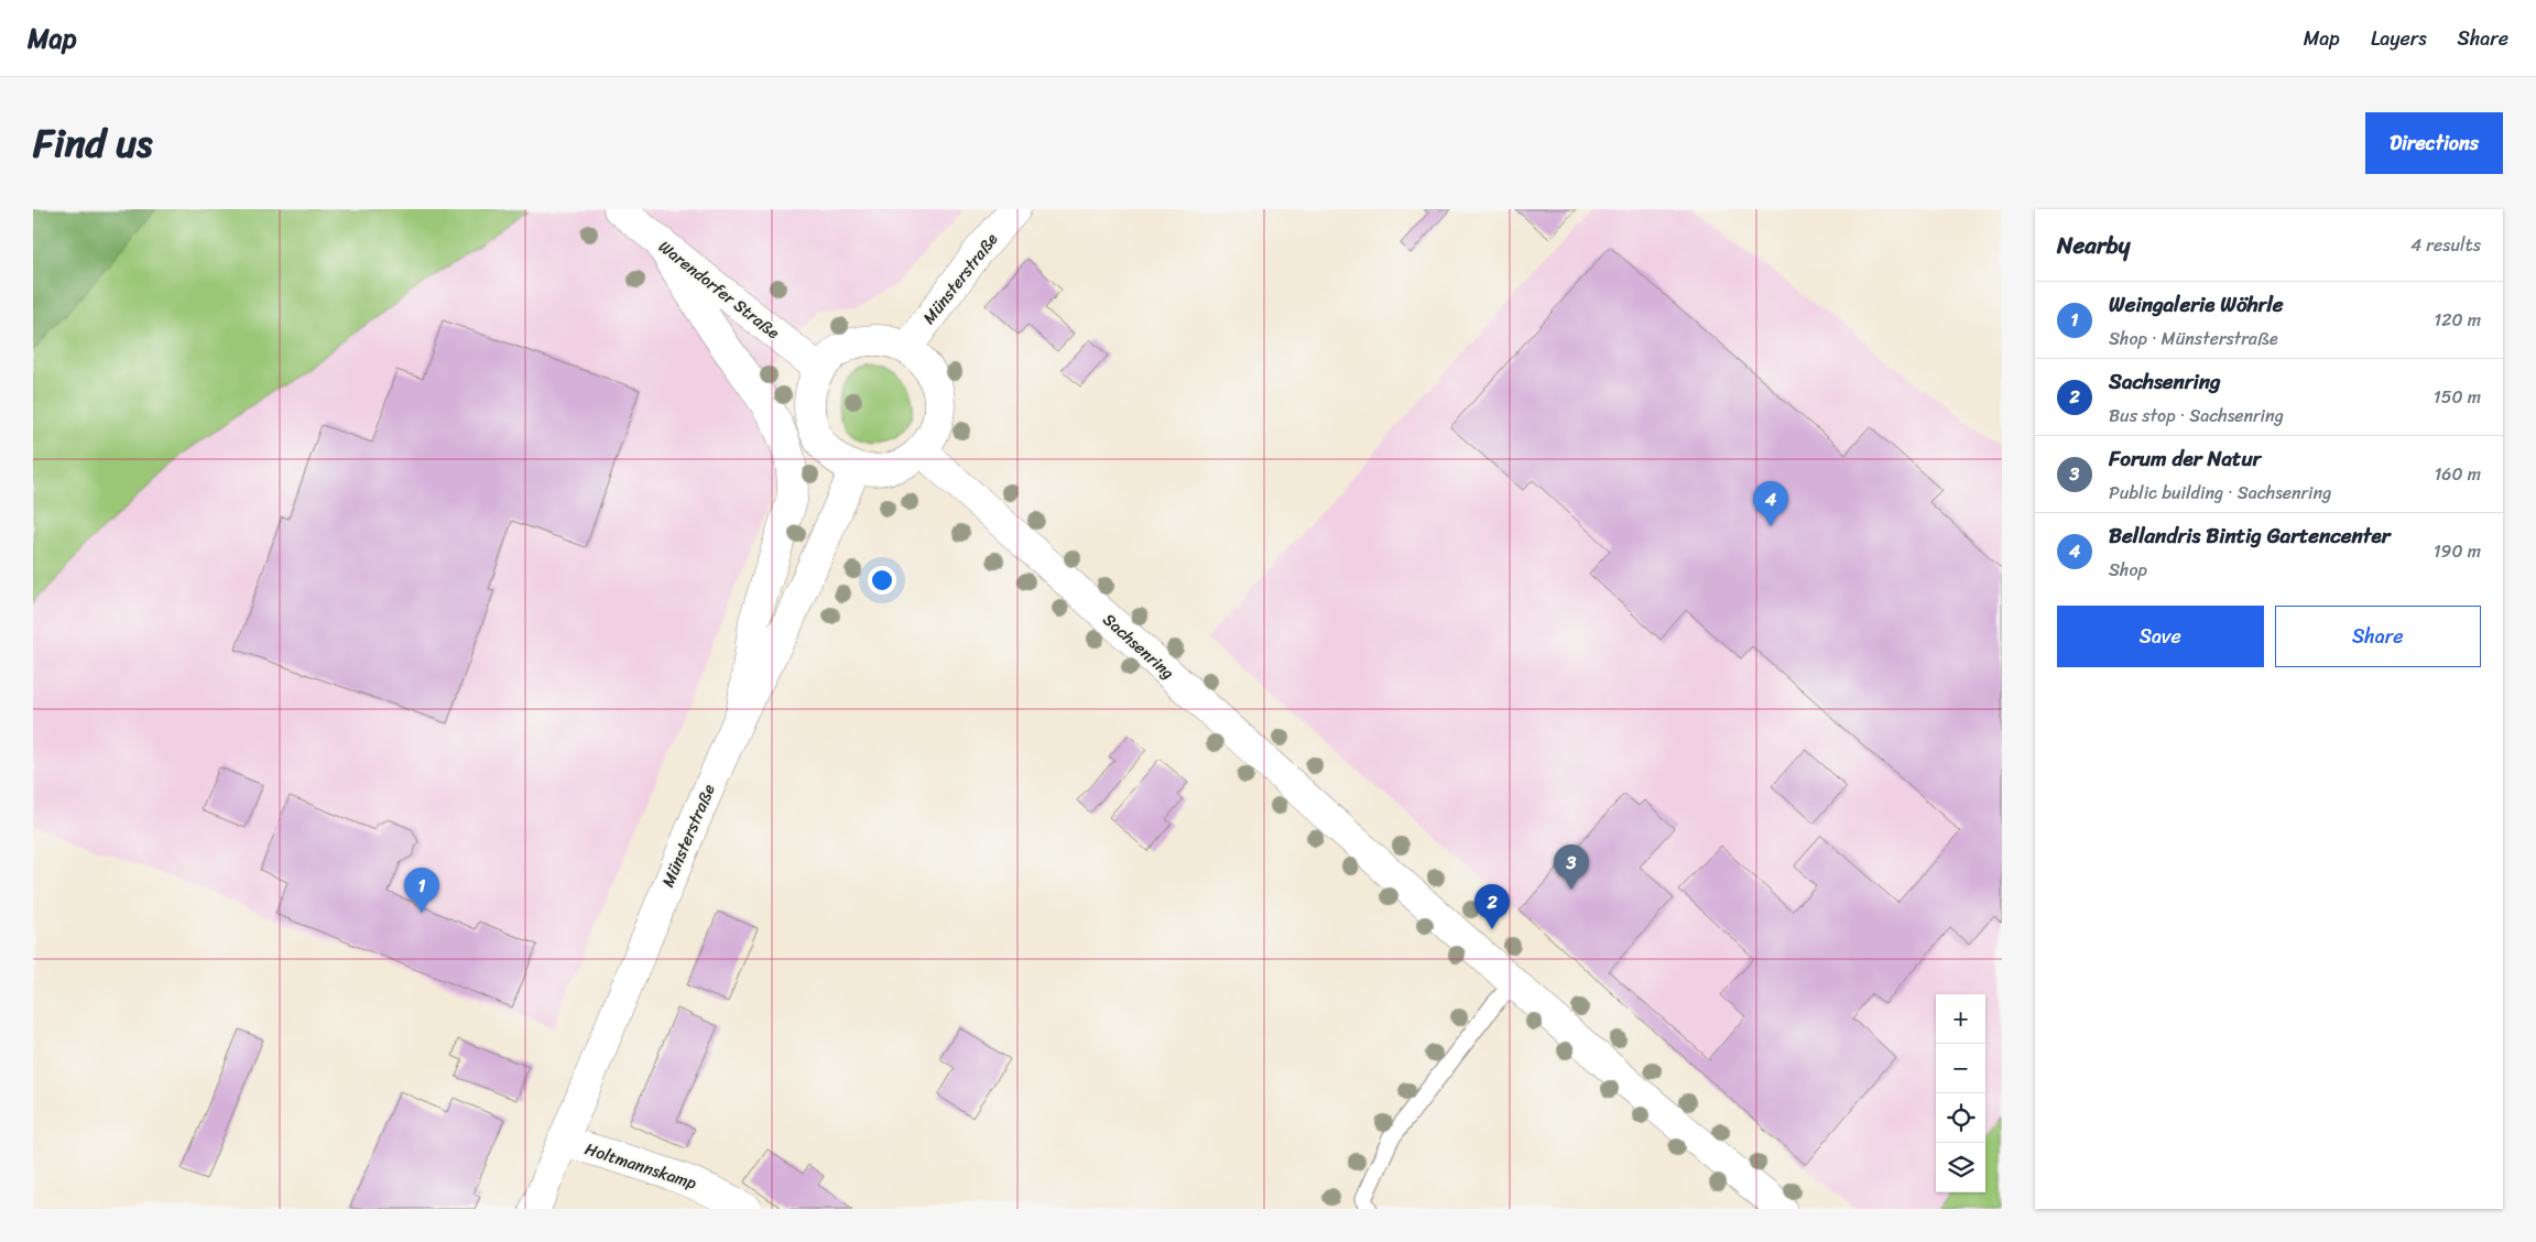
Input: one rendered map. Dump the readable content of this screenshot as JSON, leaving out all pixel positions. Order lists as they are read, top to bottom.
{
  "streets": {
    "street": [
      "Münsterstraße",
      "Warendorfer Straße",
      "Sachsenring",
      "Holtmannskamp"
    ]
  },
  "crossings": [
    ["Münsterstraße", "Warendorfer Straße"],
    ["Münsterstraße", "Sachsenring"],
    ["Münsterstraße", "Holtmannskamp"],
    ["Warendorfer Straße", "Sachsenring"]
  ],
  "page": {
    "header": "Map",
    "nav": ["Map", "Layers", "Share"],
    "title": "Find us",
    "buttons": [
      "Directions",
      ["Save", "Share"]
    ],
    "heading": ["Nearby", "4 results"],
    "list": [
      {
        "mark": "1",
        "name": "Weingalerie Wöhrle",
        "note": "Shop · Münsterstraße",
        "value": "120 m"
      },
      {
        "mark": "2",
        "name": "Sachsenring",
        "note": "Bus stop · Sachsenring",
        "value": "150 m"
      },
      {
        "mark": "3",
        "name": "Forum der Natur",
        "note": "Public building · Sachsenring",
        "value": "160 m"
      },
      {
        "mark": "4",
        "name": "Bellandris Bintig Gartencenter",
        "note": "Shop",
        "value": "190 m"
      }
    ],
    "pins": [
      "4",
      "3",
      "1",
      "2"
    ],
    "map_buttons": ["+", "−"]
  }
}
